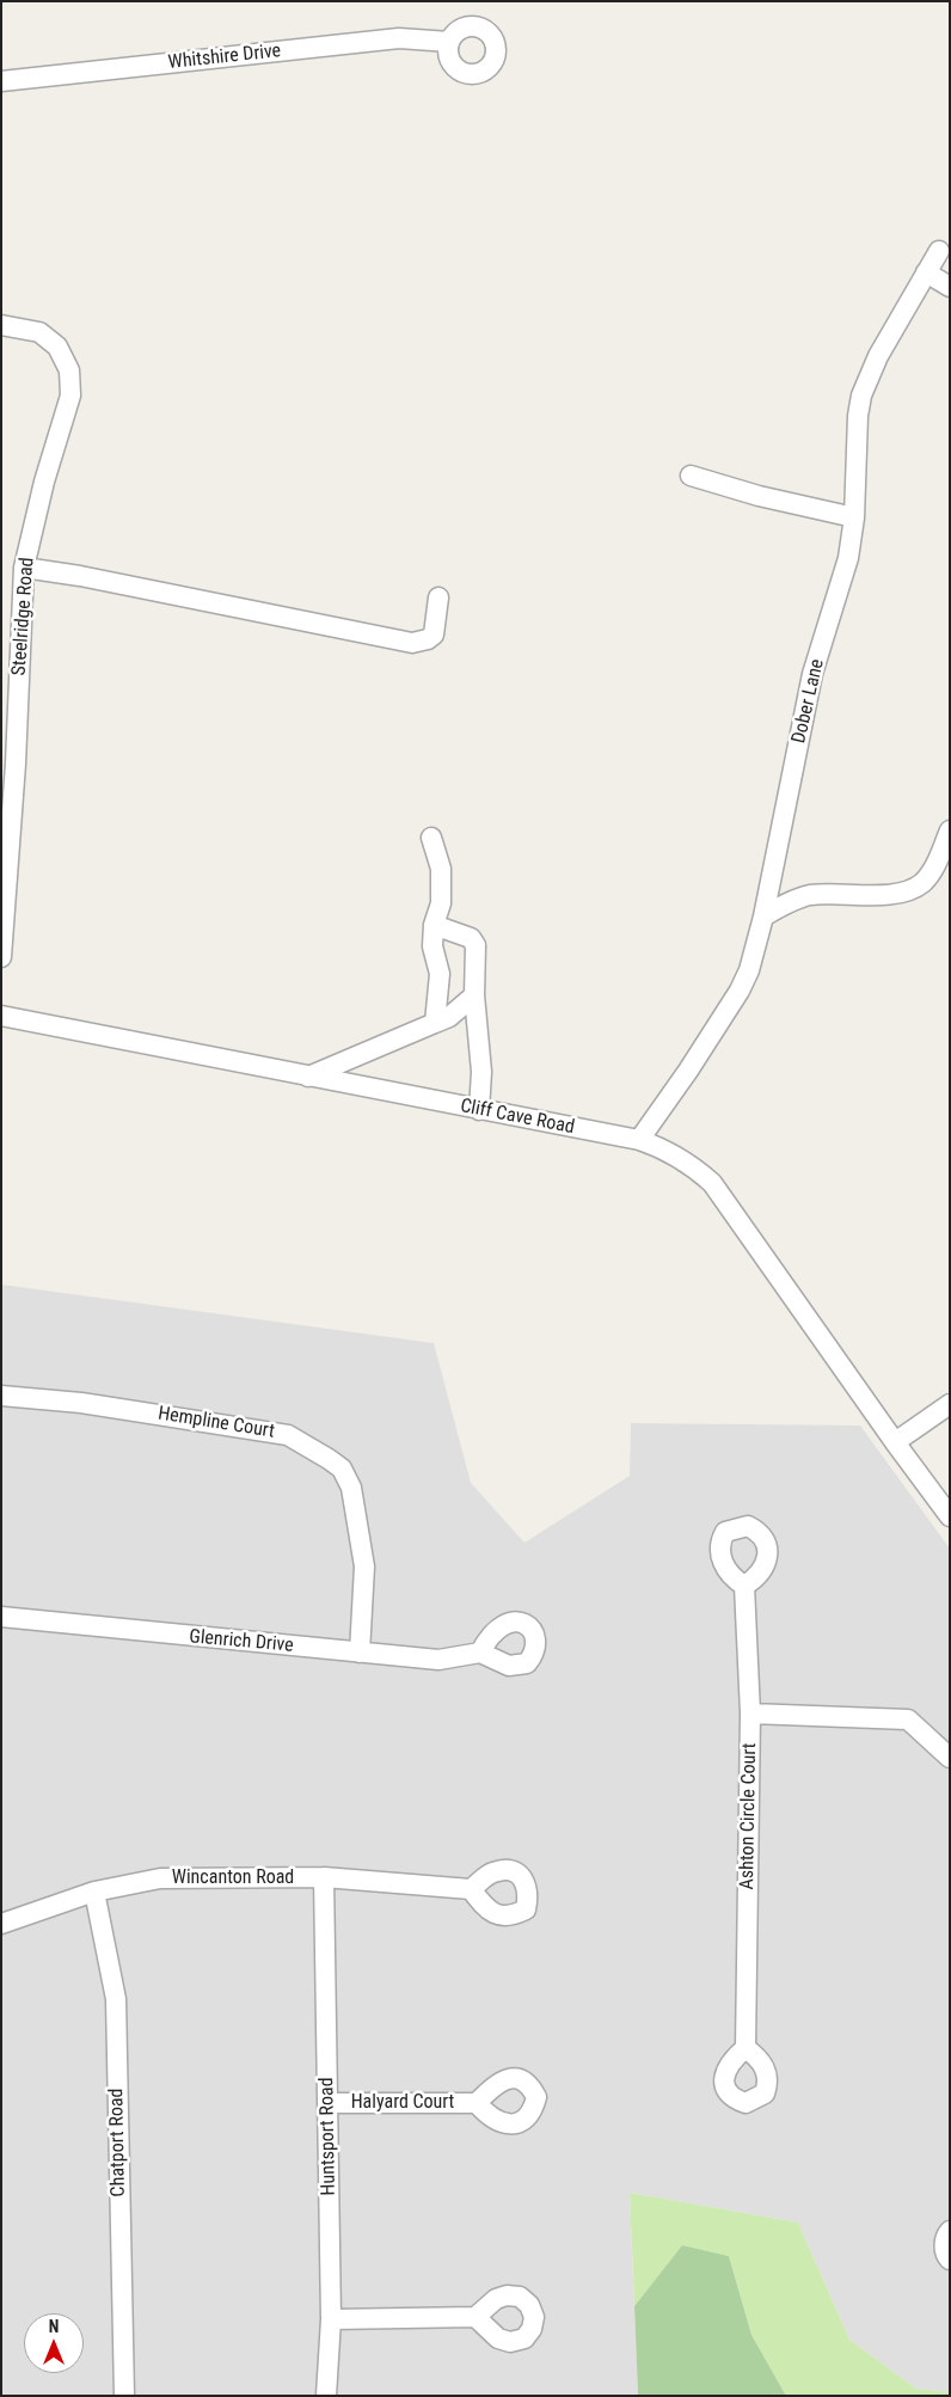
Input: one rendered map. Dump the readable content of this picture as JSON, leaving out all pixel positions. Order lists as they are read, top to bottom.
{
  "streets": {
    "street": [
      "Whitshire Drive",
      "Steelridge Road",
      "Dober Lane",
      "Cliff Cave Road",
      "Hempline Court",
      "Glenrich Drive",
      "Ashton Circle Court",
      "Wincanton Road",
      "Halyard Court",
      "Huntsport Road",
      "Chatport Road"
    ]
  },
  "crossings": [
    ["Dober Lane", "Cliff Cave Road"],
    ["Hempline Court", "Glenrich Drive"],
    ["Wincanton Road", "Huntsport Road"],
    ["Wincanton Road", "Chatport Road"],
    ["Halyard Court", "Huntsport Road"]
  ],
  "north": "top"
}
